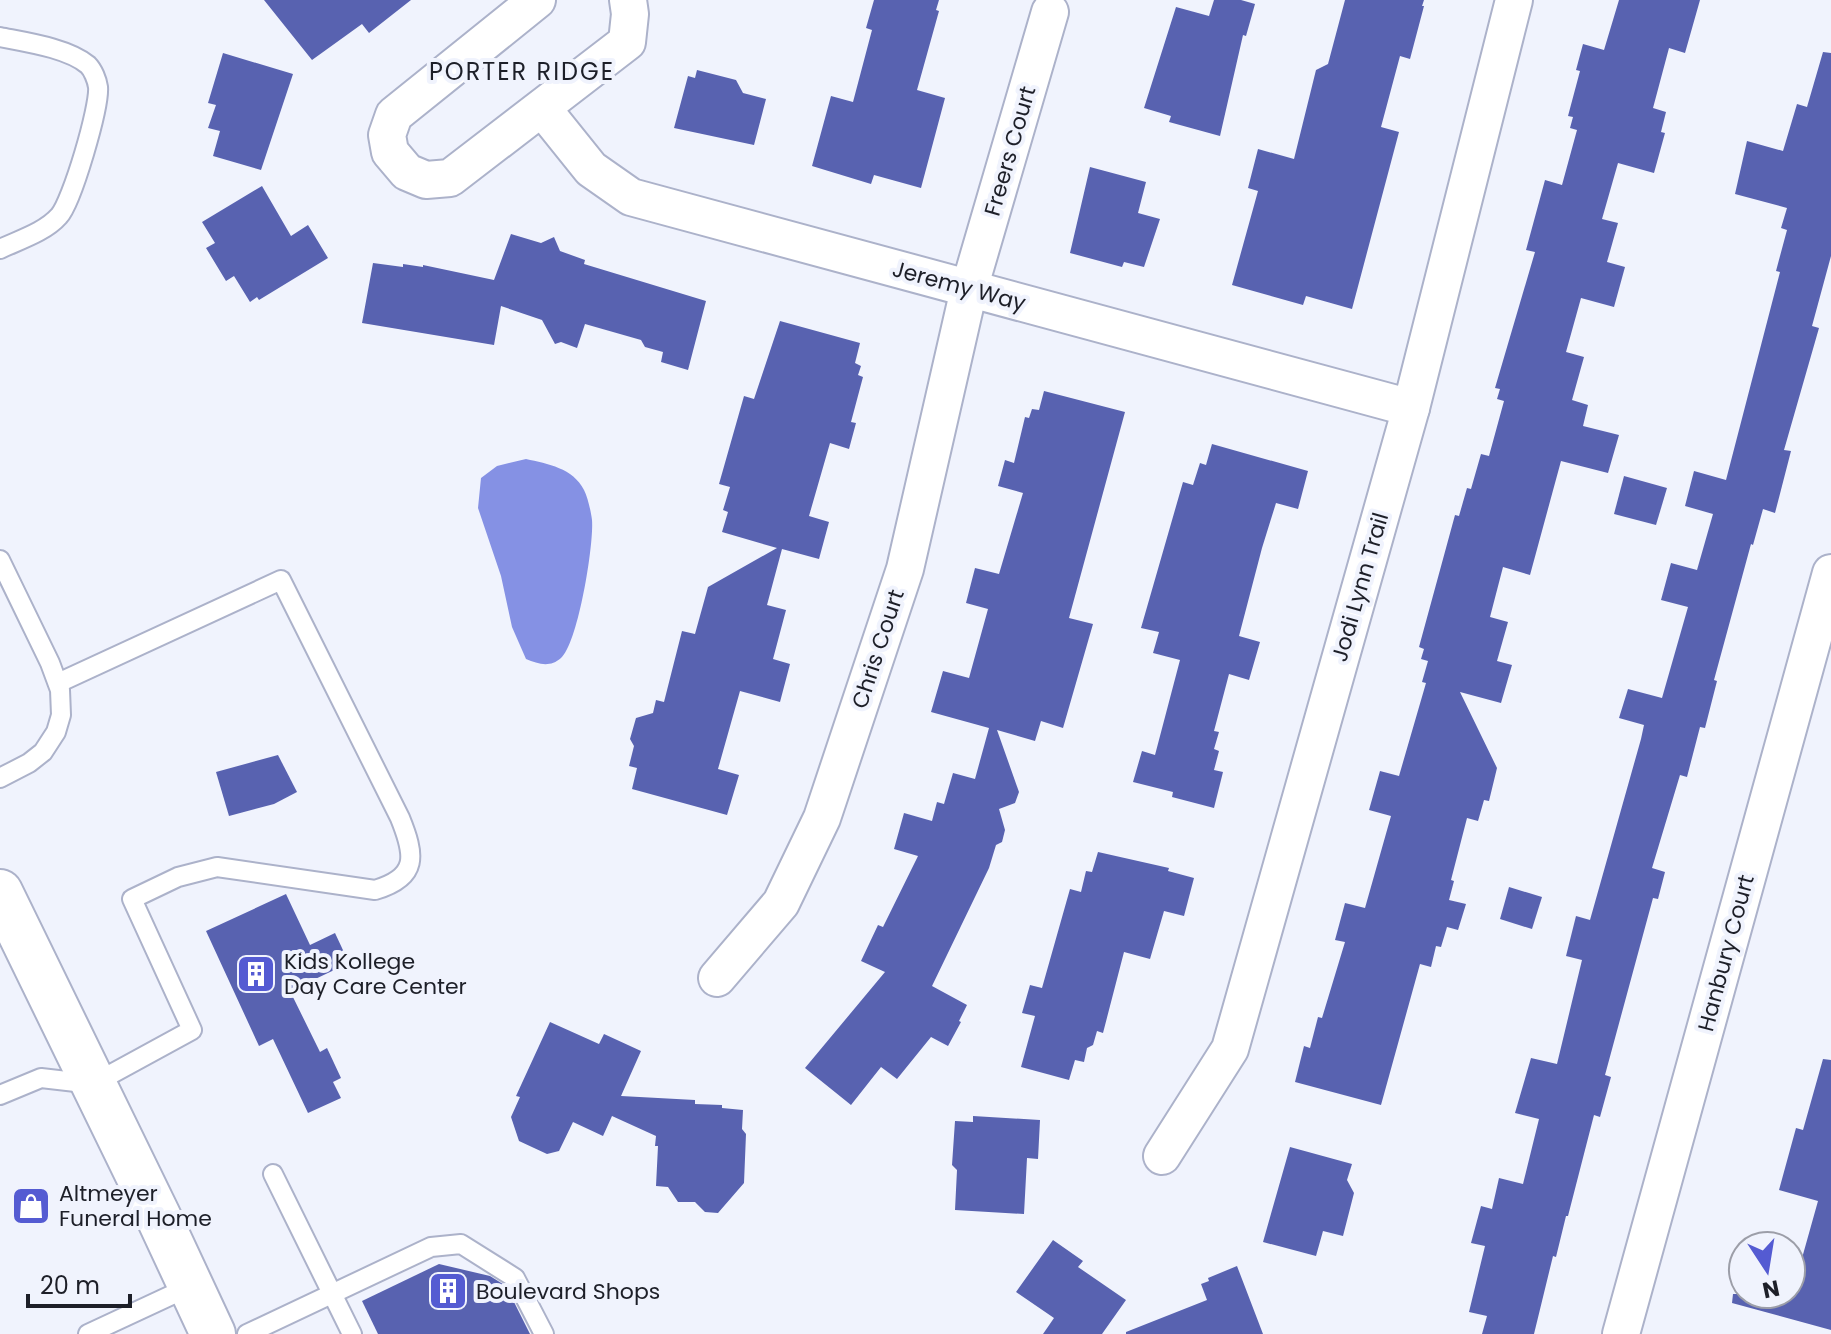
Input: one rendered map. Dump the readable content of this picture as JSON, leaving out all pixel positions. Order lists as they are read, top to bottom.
{
  "streets": {
    "street": [
      "Freers Court",
      "Jeremy Way",
      "Jodi Lynn Trail",
      "Chris Court",
      "Hanbury Court"
    ]
  },
  "crossings": [
    ["Freers Court", "Jeremy Way"],
    ["Freers Court", "Chris Court"],
    ["Jeremy Way", "Jodi Lynn Trail"],
    ["Jeremy Way", "Chris Court"]
  ],
  "districts": ["PORTER RIDGE"],
  "places": {
    "building": ["Kids Kollege Day Care Center", "Boulevard Shops"],
    "shop": ["Altmeyer Funeral Home"]
  },
  "scale_bar": "20 m",
  "north": "bottom"
}
